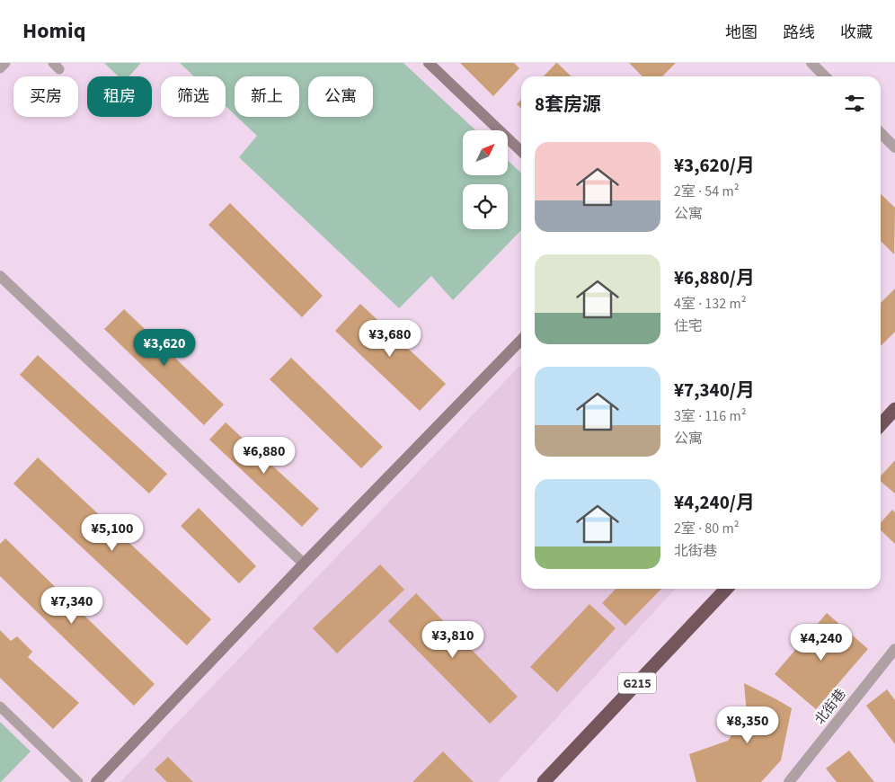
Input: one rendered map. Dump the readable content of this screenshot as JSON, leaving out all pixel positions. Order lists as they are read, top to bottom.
{
  "streets": {
    "highway": ["G215"],
    "street": ["北街巷"]
  },
  "north": "top right",
  "page": {
    "header": "Homiq",
    "nav": ["地图", "路线", "收藏"],
    "chip": [
      "买房",
      "租房",
      "筛选",
      "新上",
      "公寓"
    ],
    "heading": "8套房源",
    "list": [
      {
        "name": "¥3,620/月",
        "note": "2室 · 54 m² · 公寓"
      },
      {
        "name": "¥6,880/月",
        "note": "4室 · 132 m² · 住宅"
      },
      {
        "name": "¥7,340/月",
        "note": "3室 · 116 m² · 公寓"
      },
      {
        "name": "¥4,240/月",
        "note": "2室 · 80 m² · 北街巷"
      }
    ],
    "price": [
      "¥3,680",
      "¥3,620",
      "¥6,880",
      "¥5,100",
      "¥7,340",
      "¥3,810",
      "¥4,240",
      "¥8,350"
    ]
  }
}
